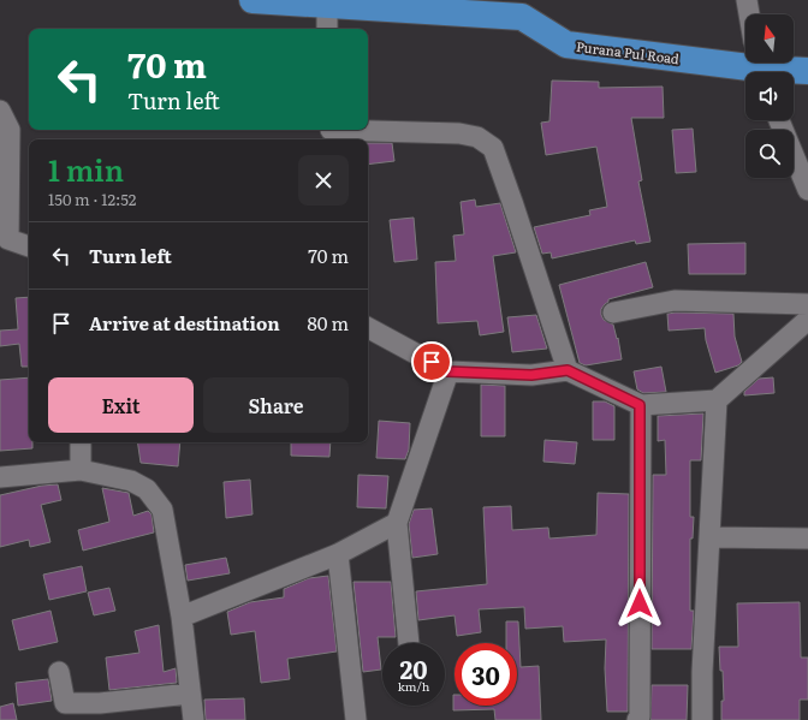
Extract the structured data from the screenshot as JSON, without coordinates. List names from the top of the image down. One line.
{"streets":{"main road":["Purana Pul Road"]},"north":"top","page":{"turn":["70 m","Turn left"],"heading":["1 min","150 m · 12:52"],"list":[{"name":"Turn left","value":"70 m"},{"name":"Arrive at destination","value":"80 m"}],"buttons":["Exit","Share"],"speed":"20 km/h","limit":"30"}}
